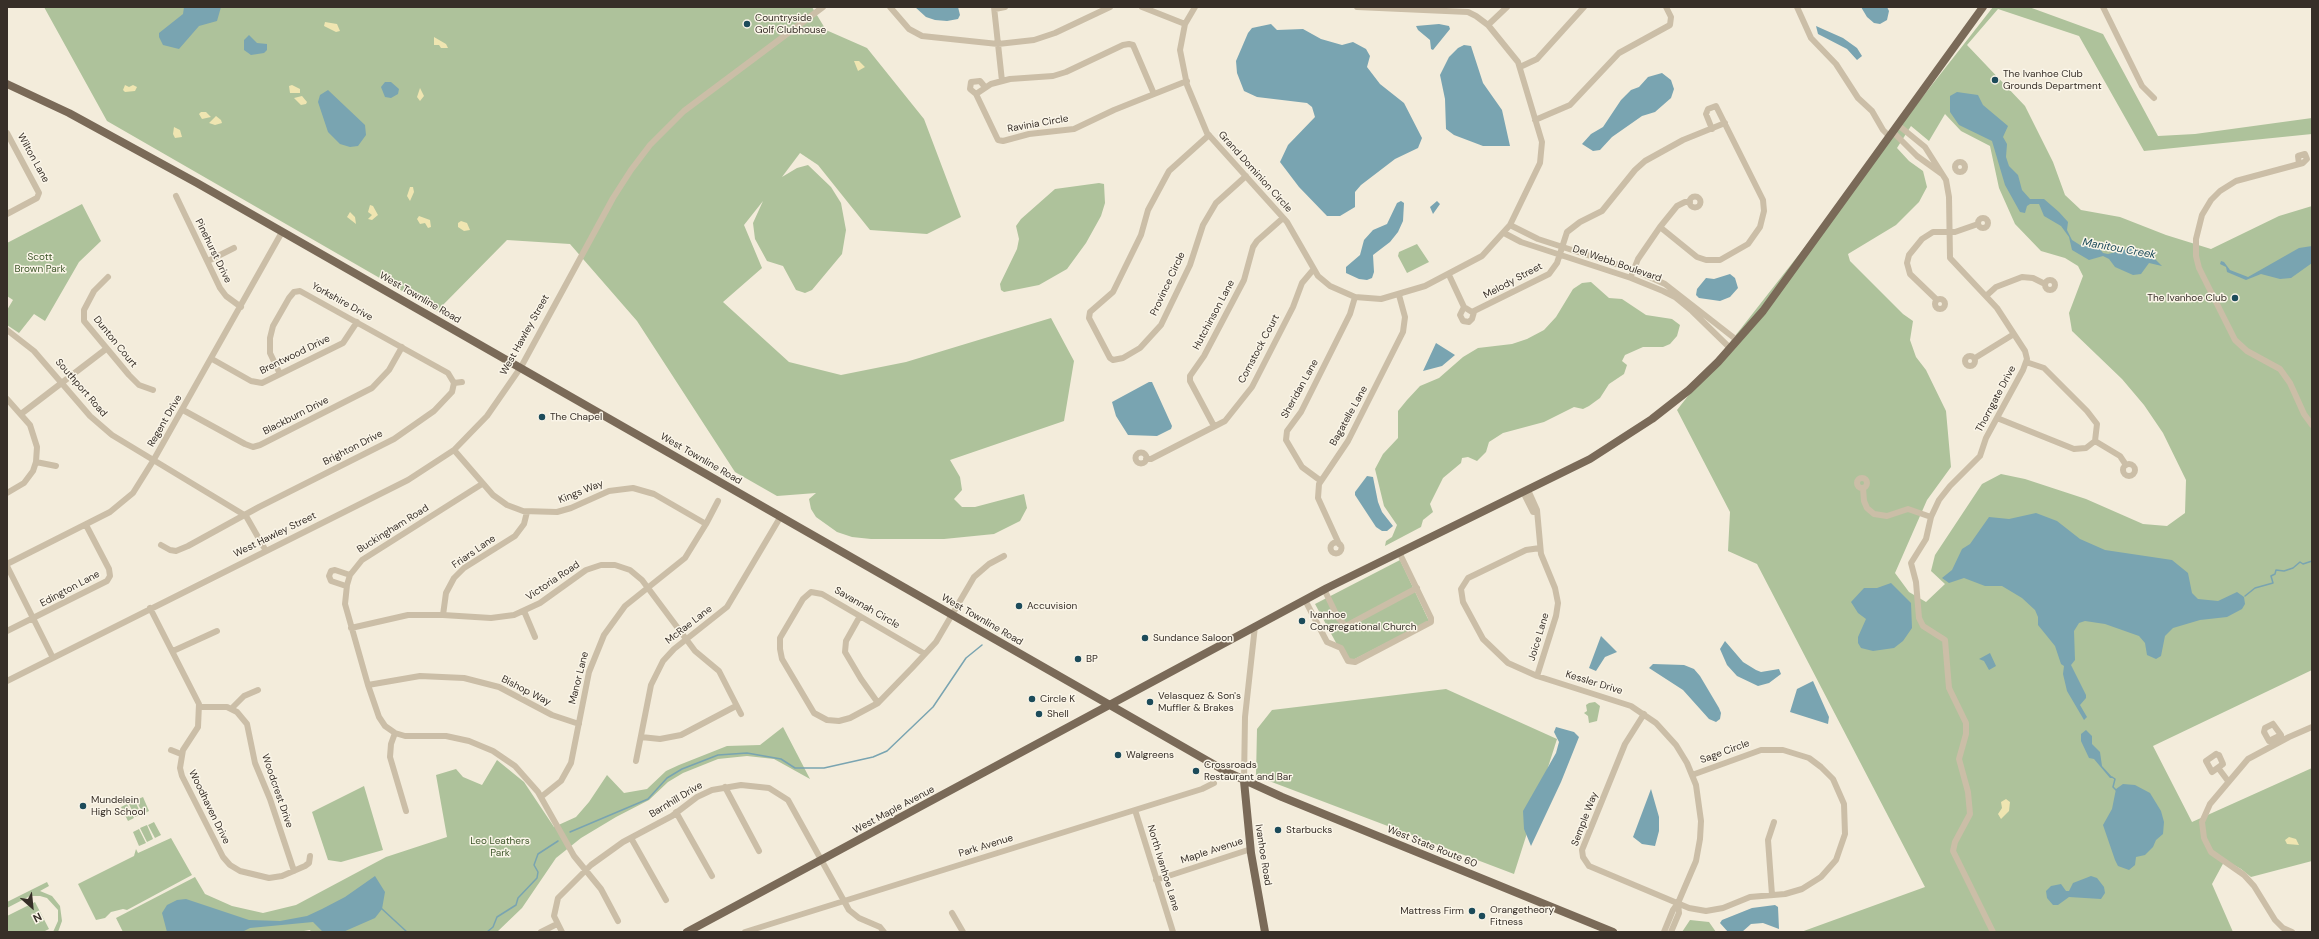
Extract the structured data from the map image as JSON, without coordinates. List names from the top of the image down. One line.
{"streets":{"main road":["West Townline Road","West Maple Avenue","West State Route 60","Ivanhoe Road"],"street":["Ravinia Circle","Wilton Lane","Grand Dominion Circle","Pinehurst Drive","Del Webb Boulevard","Melody Street","Province Circle","Yorkshire Drive","Hutchinson Lane","West Hawley Street","Dunton Court","Comstock Court","Brentwood Drive","Southport Road","Sheridan Lane","Thorngate Drive","Blackburn Drive","Bagatelle Lane","Regent Drive","Brighton Drive","Kings Way","Buckingham Road","Friars Lane","Victoria Road","Edington Lane","Savannah Circle","McRae Lane","Joice Lane","Manor Lane","Kessler Drive","Bishop Way","Sage Circle","Woodcrest Drive","Barnhill Drive","Woodhaven Drive","Semple Way","Park Avenue","Maple Avenue","North Ivanhoe Lane"]},"crossings":[["Ravinia Circle","Grand Dominion Circle"],["Grand Dominion Circle","Del Webb Boulevard"],["Grand Dominion Circle","Province Circle"],["Grand Dominion Circle","Hutchinson Lane"],["Grand Dominion Circle","Comstock Court"],["Grand Dominion Circle","Sheridan Lane"],["Grand Dominion Circle","Bagatelle Lane"],["Pinehurst Drive","Regent Drive"],["Del Webb Boulevard","Melody Street"],["Del Webb Boulevard","West Maple Avenue"],["West Townline Road","West Hawley Street"],["West Townline Road","Regent Drive"],["West Townline Road","Savannah Circle"],["West Townline Road","McRae Lane"],["West Townline Road","West Maple Avenue"],["West Townline Road","West State Route 60"],["West Townline Road","Ivanhoe Road"],["Yorkshire Drive","Brentwood Drive"],["Yorkshire Drive","Blackburn Drive"],["Yorkshire Drive","Brighton Drive"],["Hutchinson Lane","Comstock Court"],["West Hawley Street","Kings Way"],["Brentwood Drive","Regent Drive"],["Southport Road","Regent Drive"],["Southport Road","Brighton Drive"],["Sheridan Lane","Bagatelle Lane"],["Thorngate Drive","West Maple Avenue"],["Blackburn Drive","Regent Drive"],["Regent Drive","Edington Lane"],["Kings Way","Buckingham Road"],["Kings Way","Friars Lane"],["Kings Way","Manor Lane"],["Buckingham Road","Victoria Road"],["Buckingham Road","Bishop Way"],["Friars Lane","Victoria Road"],["Victoria Road","McRae Lane"],["Victoria Road","Manor Lane"],["Joice Lane","Kessler Drive"],["Joice Lane","West Maple Avenue"],["Manor Lane","Bishop Way"],["Kessler Drive","Sage Circle"],["Kessler Drive","Semple Way"],["Sage Circle","Semple Way"],["Woodcrest Drive","Woodhaven Drive"],["Barnhill Drive","West Maple Avenue"],["Barnhill Drive","Park Avenue"],["Park Avenue","North Ivanhoe Lane"],["West State Route 60","Ivanhoe Road"],["Maple Avenue","Ivanhoe Road"],["Maple Avenue","North Ivanhoe Lane"]],"water":["Manitou Creek"],"parks":["Scott Brown Park","Leo Leathers Park"],"places":["Countryside Golf Clubhouse","The Ivanhoe Club Grounds Department","The Ivanhoe Club","The Chapel","Accuvision","Ivanhoe Congregational Church","Sundance Saloon","BP","Circle K","Velasquez & Son's Muffler & Brakes","Shell","Walgreens","Crossroads Restaurant and Bar","Mundelein High School","Starbucks","Mattress Firm","Orangetheory Fitness"],"north":"bottom right"}
